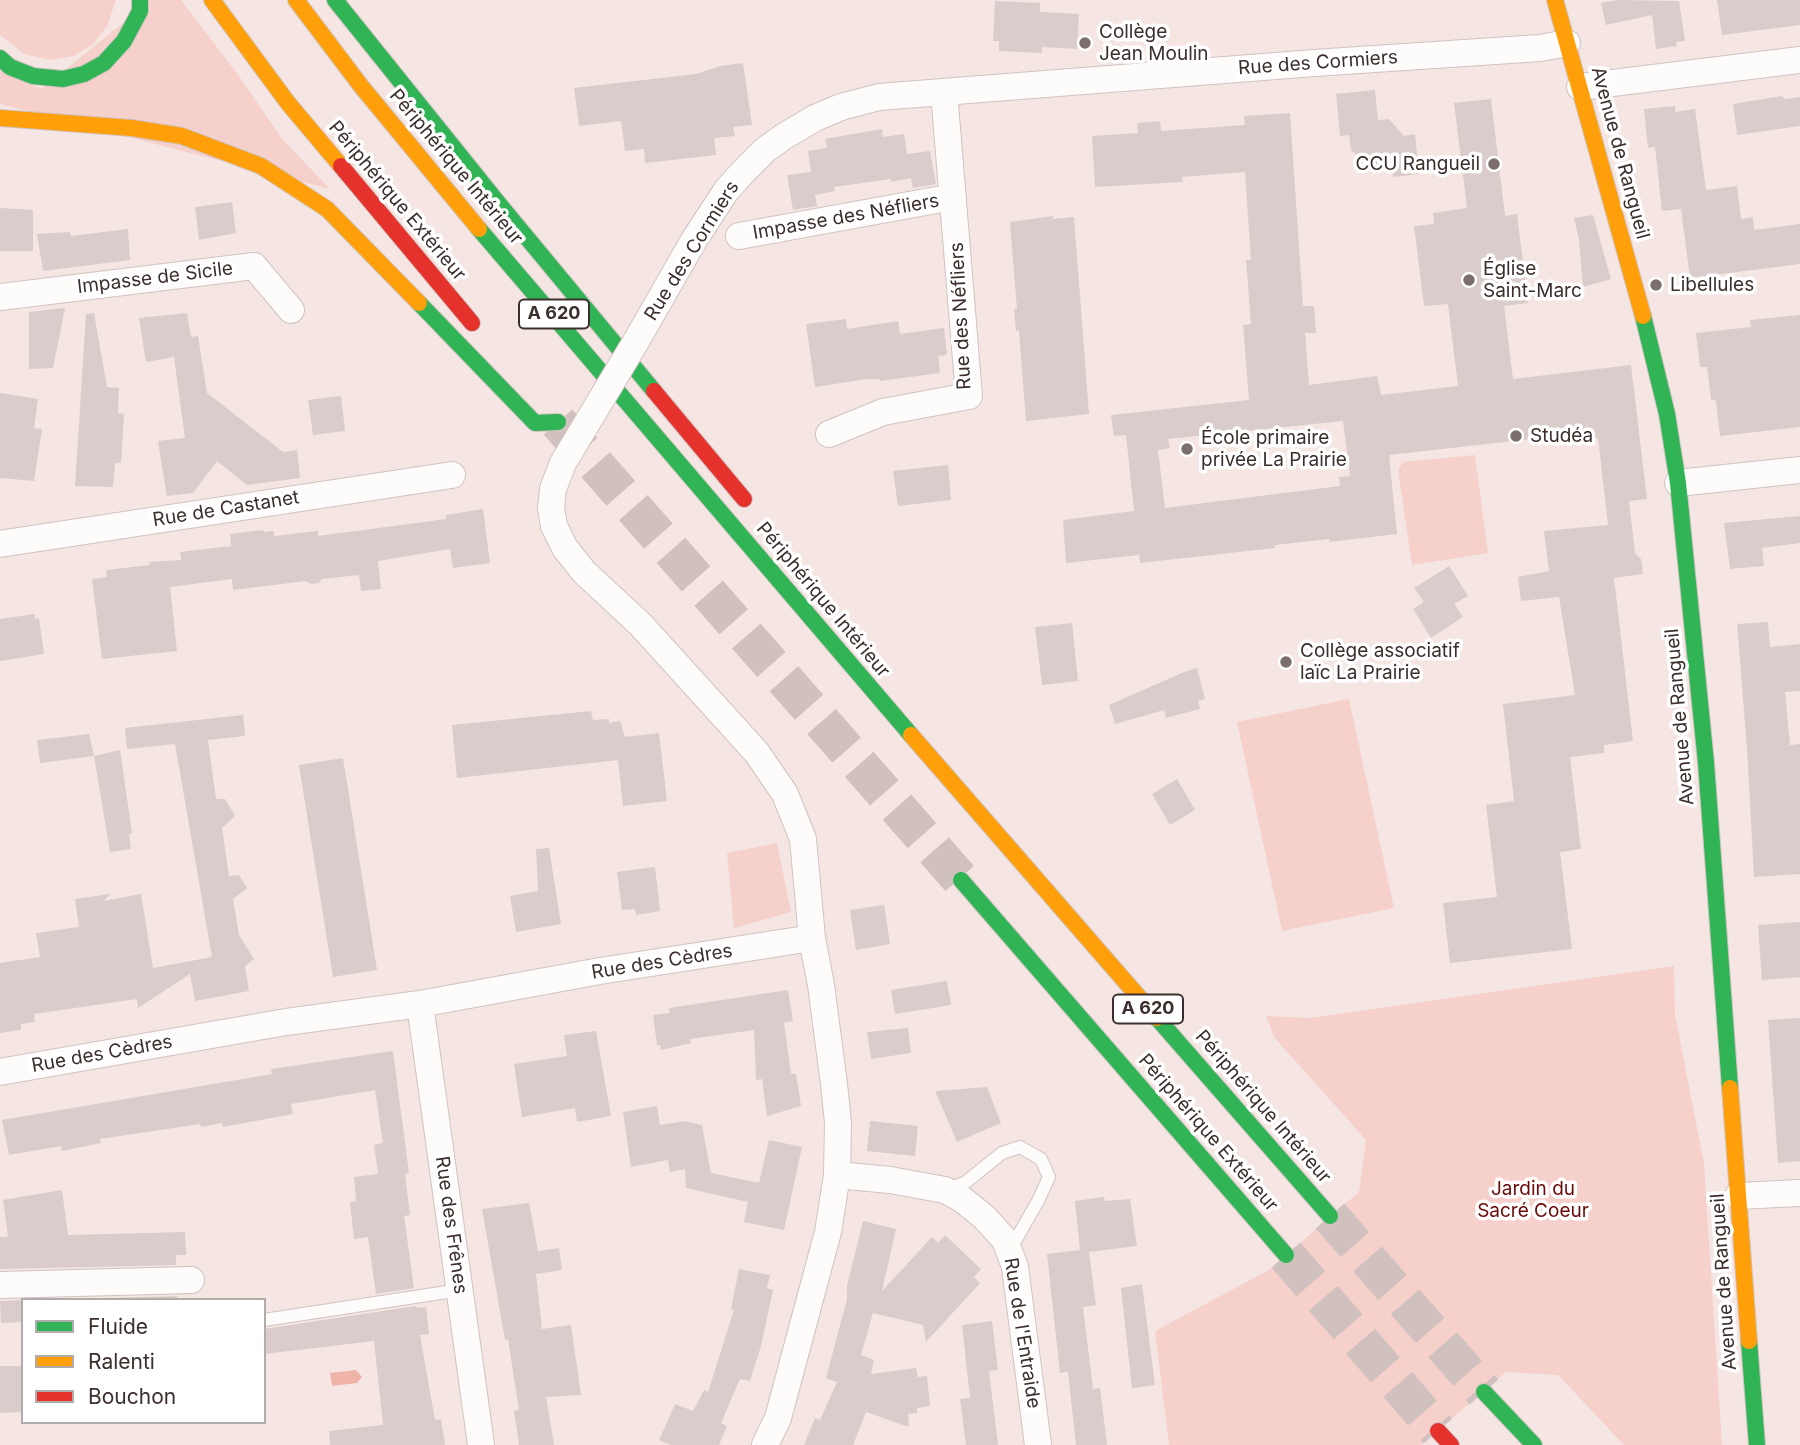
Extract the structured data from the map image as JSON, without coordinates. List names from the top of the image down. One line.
{"streets":{"main road":["Avenue de Rangueil","Périphérique Intérieur","Périphérique Extérieur","A 620"],"street":["Rue des Cormiers","Impasse des Néfliers","Impasse de Sicile","Rue des Néfliers","Rue de Castanet","Rue des Cèdres","Rue des Frênes","Rue de l'Entraide"]},"crossings":[["Rue des Cormiers","Avenue de Rangueil"],["Rue des Cormiers","Rue des Néfliers"],["Rue des Cormiers","Rue des Cèdres"],["Impasse des Néfliers","Rue des Néfliers"],["Rue des Cèdres","Rue des Frênes"]],"parks":["Jardin du Sacré Coeur"],"places":["Collège Jean Moulin","CCU Rangueil","Église Saint-Marc","Libellules","Studéa","École primaire privée La Prairie","Collège associatif laïc La Prairie"],"legend":["Fluide","Ralenti","Bouchon"]}
